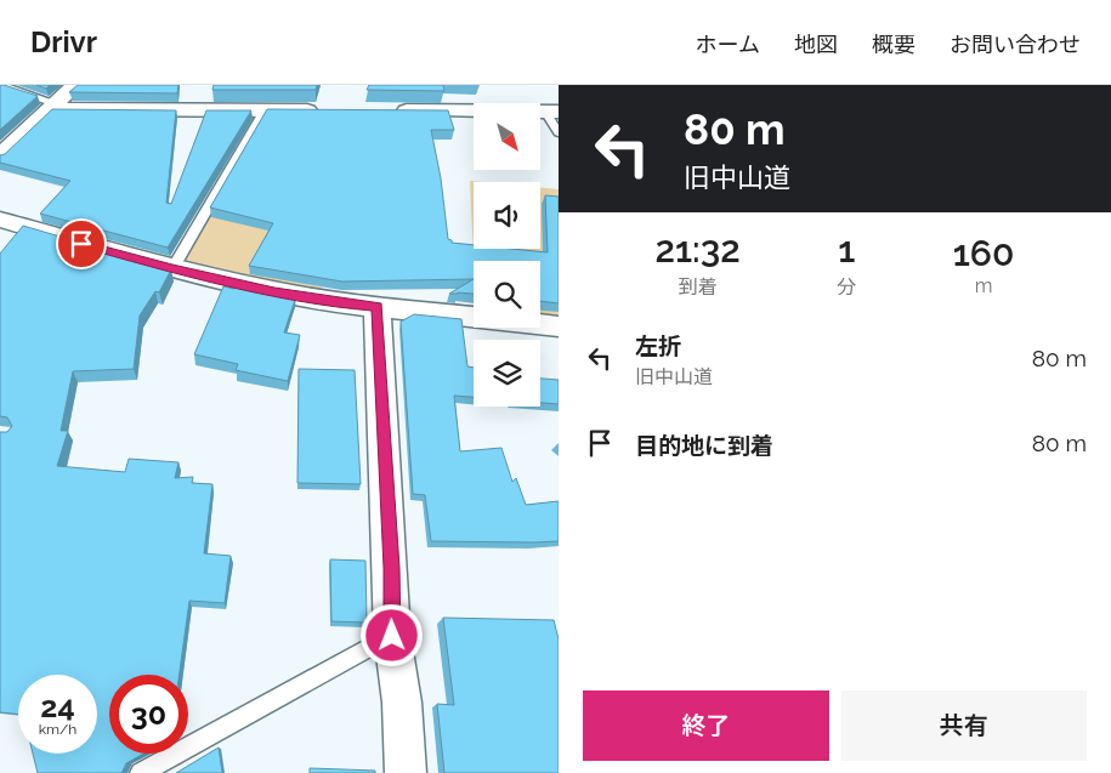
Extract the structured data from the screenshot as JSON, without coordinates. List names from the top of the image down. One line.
{"north":"bottom right","page":{"header":"Drivr","nav":["ホーム","地図","概要","お問い合わせ"],"turn":["80 m","旧中山道"],"eta":["21:32","到着","1","分","160","m"],"list":[{"name":"左折","note":"旧中山道","value":"80 m"},{"name":"目的地に到着","value":"80 m"}],"speed":"24 km/h","limit":"30","buttons":["終了","共有"]}}
